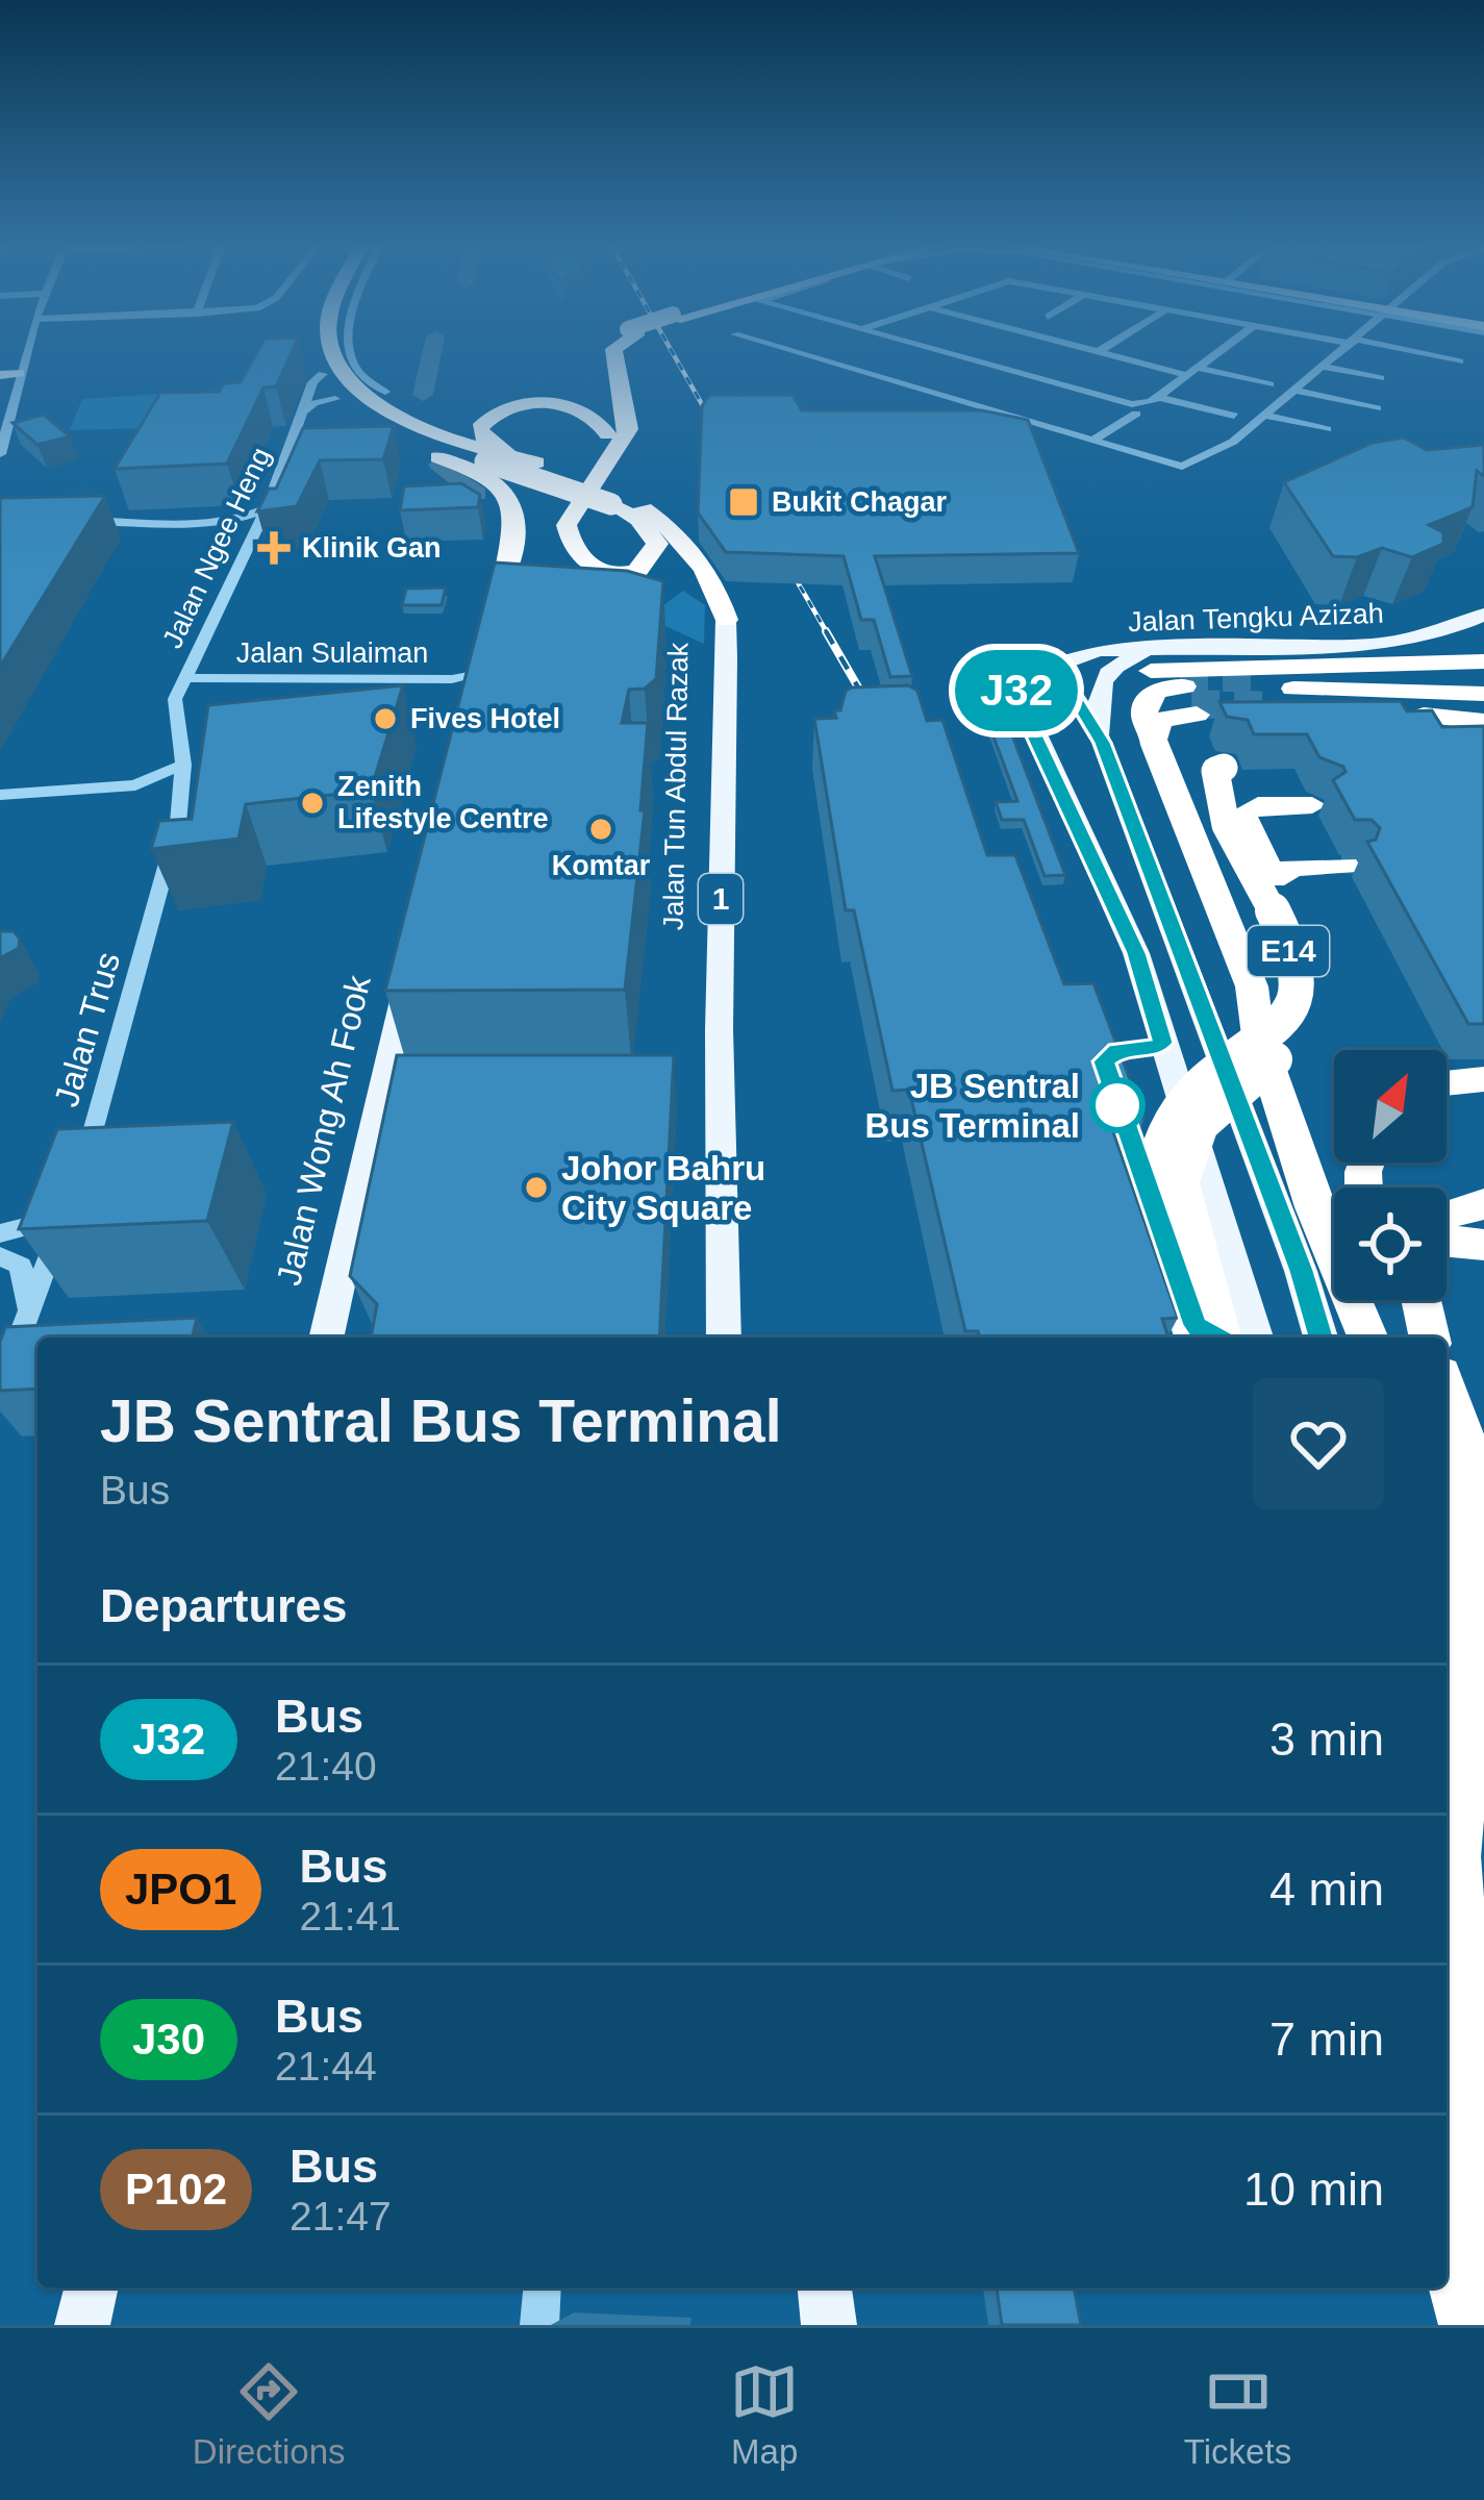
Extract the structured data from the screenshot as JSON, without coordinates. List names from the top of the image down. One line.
{"streets":{"highway":["Jalan Tun Abdul Razak","1","E14"],"main road":["Jalan Tengku Azizah","Jalan Wong Ah Fook"],"street":["Jalan Ngee Heng","Jalan Sulaiman","Jalan Trus"]},"crossings":[["Jalan Ngee Heng","Jalan Sulaiman"],["Jalan Ngee Heng","Jalan Tun Abdul Razak"],["Jalan Ngee Heng","Jalan Trus"],["Jalan Sulaiman","Jalan Trus"],["Jalan Tun Abdul Razak","1"]],"places":{"transit":["Bukit Chagar"],"health":["Klinik Gan"],"other":["Fives Hotel","Zenith Lifestyle Centre","Komtar","JB Sentral Bus Terminal","Johor Bahru City Square"]},"lines":["bus line J32"],"north":"top right","page":{"on_map":"J32","heading":[["JB Sentral Bus Terminal","Bus"],"Departures"],"list":[{"mark":"J32","name":"Bus","note":"21:40","value":"3 min"},{"mark":"JPO1","name":"Bus","note":"21:41","value":"4 min"},{"mark":"J30","name":"Bus","note":"21:44","value":"7 min"},{"mark":"P102","name":"Bus","note":"21:47","value":"10 min"}],"tabs":["Directions","Map","Tickets"]}}
